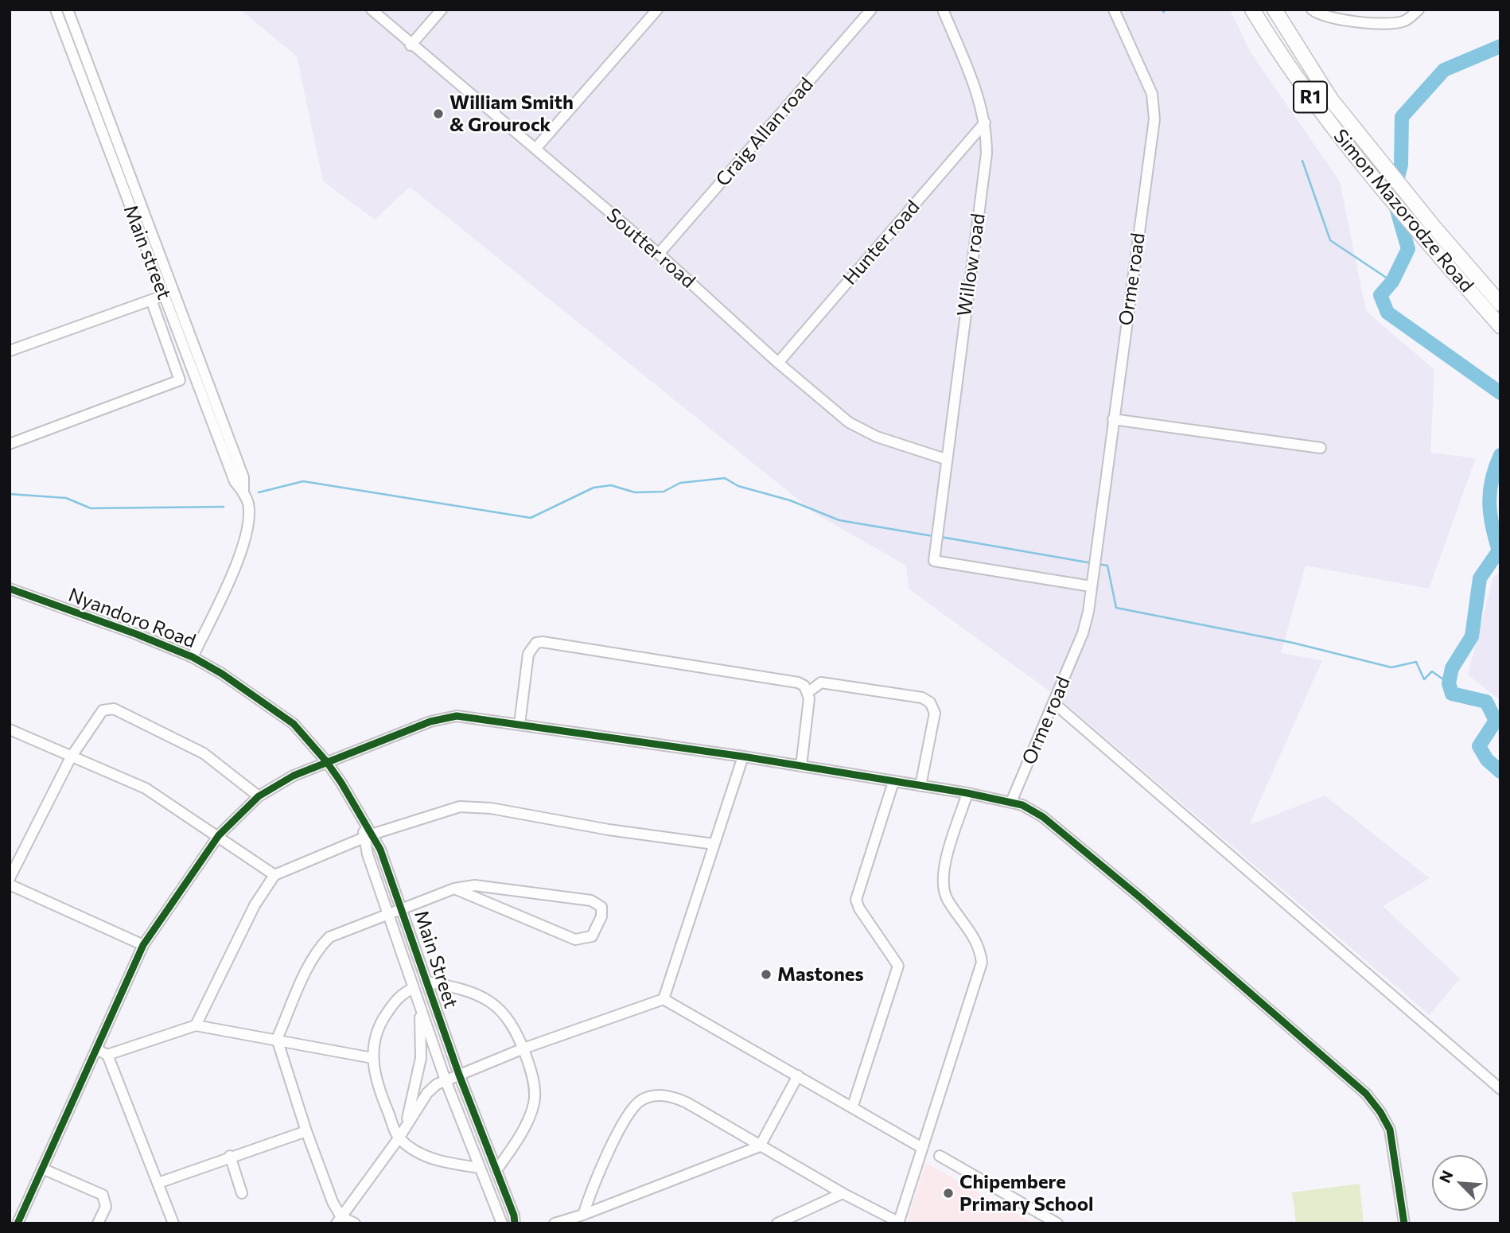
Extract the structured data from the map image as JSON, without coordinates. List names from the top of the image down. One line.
{"streets":{"highway":["R1","Simon Mazorodze Road"],"street":["Craig Allan road","Hunter road","Soutter road","Main street","Willow road","Orme road","Nyandoro Road","Main Street"]},"crossings":[["Craig Allan road","Soutter road"],["Hunter road","Soutter road"],["Hunter road","Willow road"],["Soutter road","Willow road"],["Main street","Nyandoro Road"],["Willow road","Orme road"],["Nyandoro Road","Main Street"]],"places":["William Smith & Grourock","Mastones","Chipembere Primary School"],"north":"top left"}
